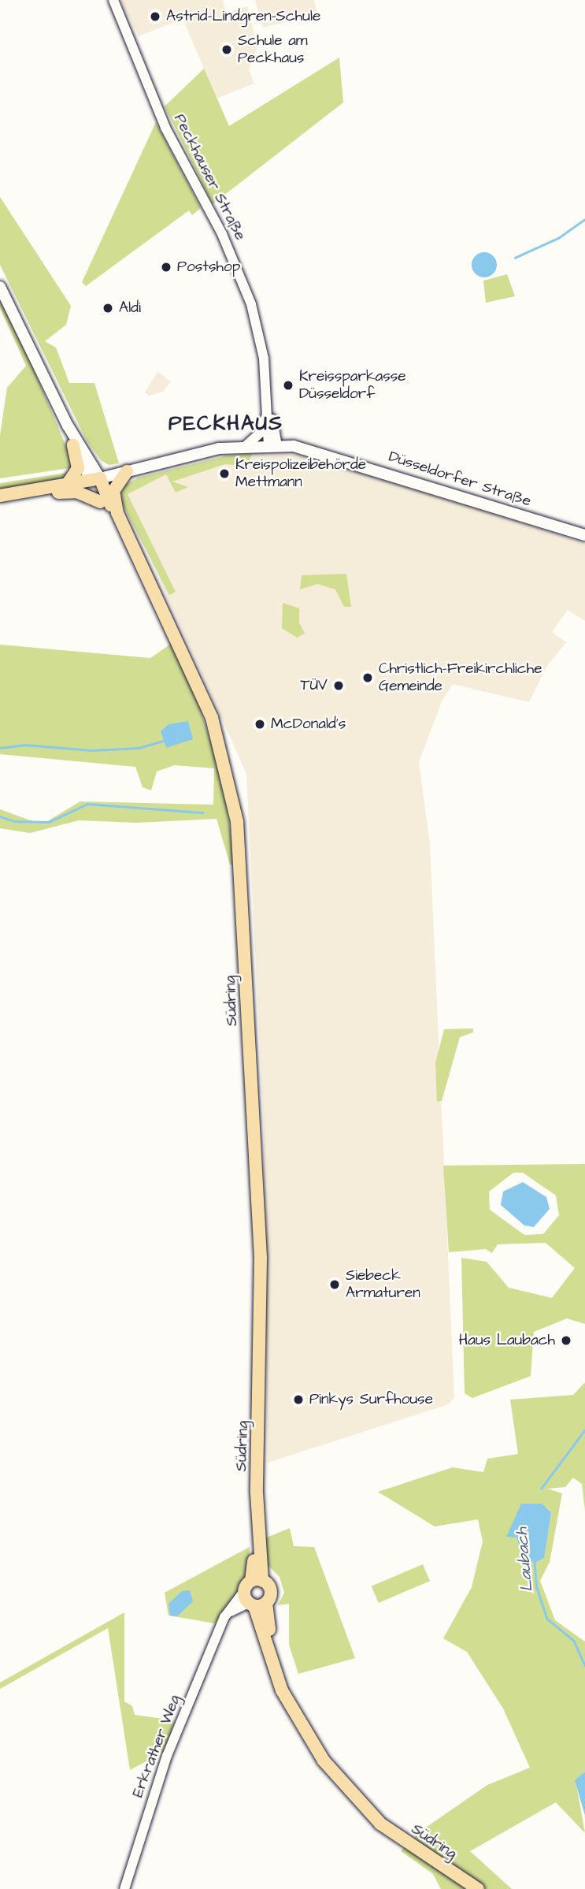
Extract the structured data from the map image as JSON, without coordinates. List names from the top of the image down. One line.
{"streets":{"main road":["Düsseldorfer Straße","Südring"],"street":["Peckhauser Straße","Erkrather Weg"]},"crossings":[["Peckhauser Straße","Düsseldorfer Straße"],["Düsseldorfer Straße","Südring"],["Südring","Erkrather Weg"]],"districts":["PECKHAUS"],"water":["Laubach"],"places":["Astrid-Lindgren-Schule","Schule am Peckhaus","Postshop","Aldi","Kreissparkasse Düsseldorf","Kreispolizeibehörde Mettmann","Christlich-Freikirchliche Gemeinde","TÜV","McDonald's","Siebeck Armaturen","Haus Laubach","Pinkys Surfhouse"]}
